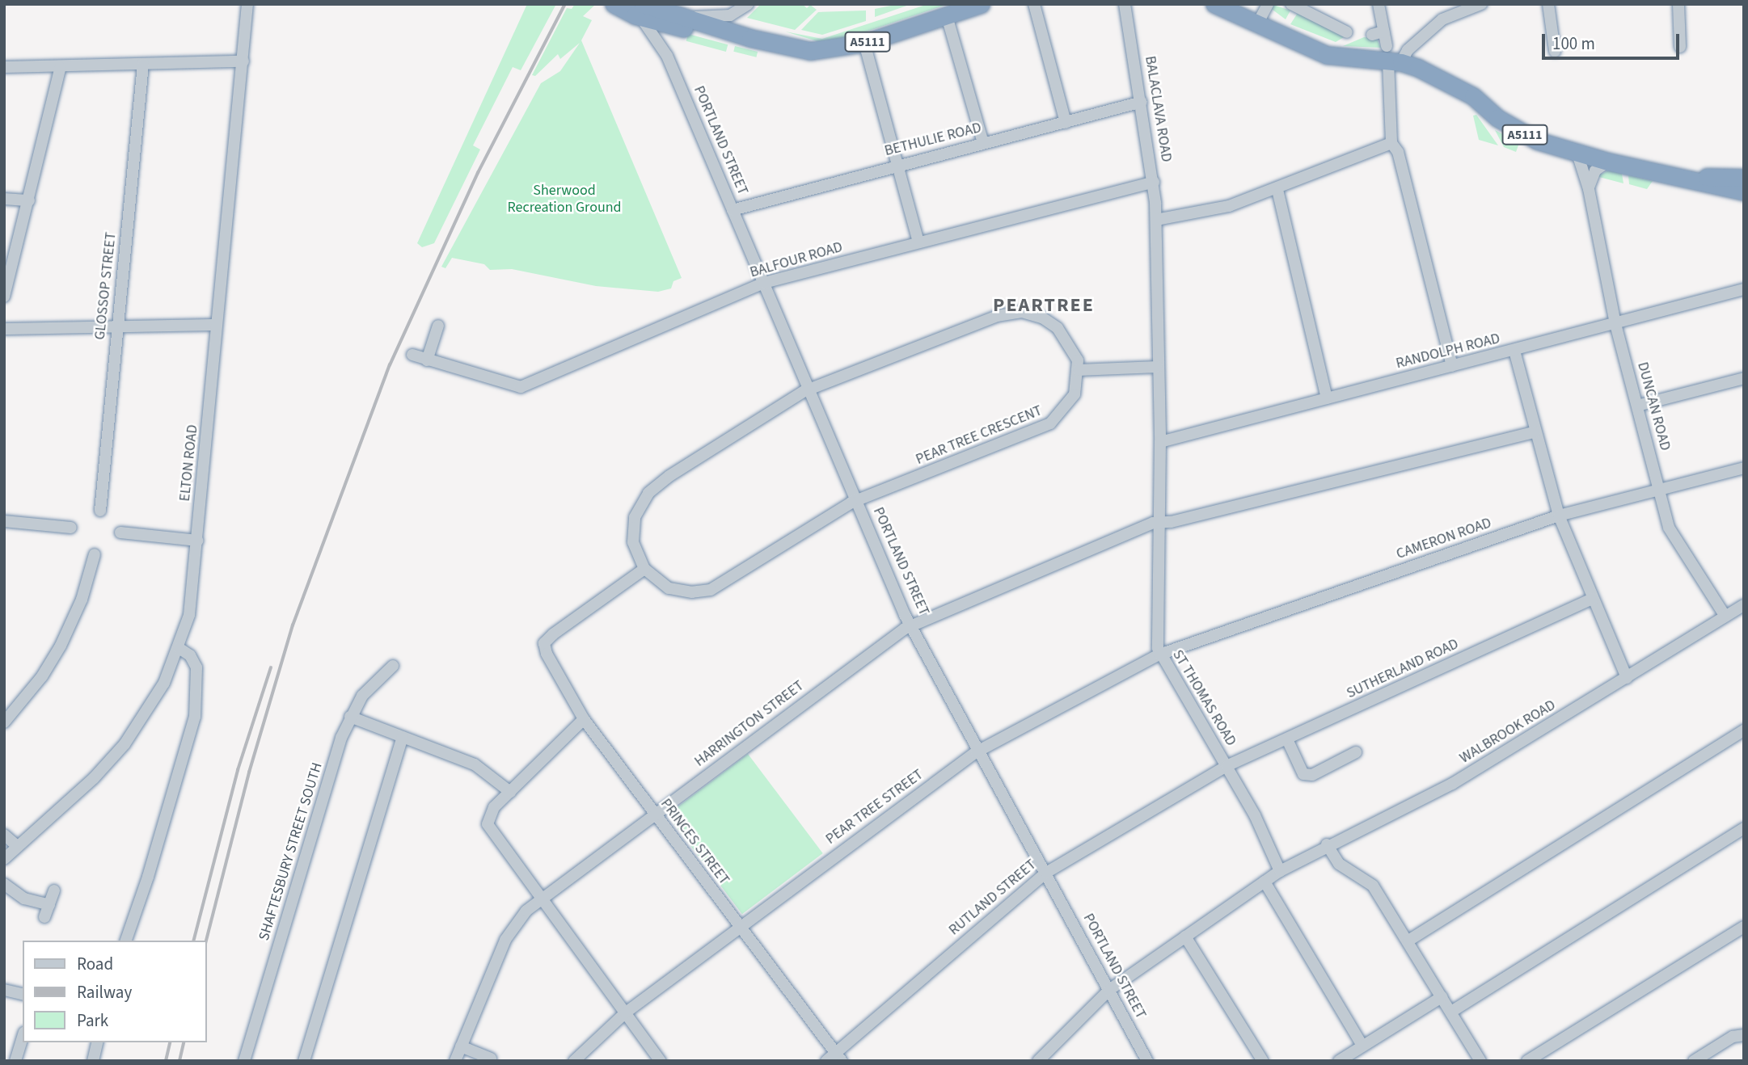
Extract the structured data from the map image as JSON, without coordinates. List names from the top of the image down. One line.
{"streets":{"highway":["A5111"],"street":["BALACLAVA ROAD","BETHULIE ROAD","PORTLAND STREET","BALFOUR ROAD","GLOSSOP STREET","RANDOLPH ROAD","DUNCAN ROAD","PEAR TREE CRESCENT","ELTON ROAD","CAMERON ROAD","SUTHERLAND ROAD","ST THOMAS ROAD","HARRINGTON STREET","WALBROOK ROAD","PEAR TREE STREET","PRINCES STREET","SHAFTESBURY STREET SOUTH","RUTLAND STREET"]},"crossings":[["A5111","PORTLAND STREET"],["A5111","DUNCAN ROAD"],["BALACLAVA ROAD","BETHULIE ROAD"],["BALACLAVA ROAD","BALFOUR ROAD"],["BALACLAVA ROAD","ST THOMAS ROAD"],["BETHULIE ROAD","PORTLAND STREET"],["PORTLAND STREET","BALFOUR ROAD"],["PORTLAND STREET","PEAR TREE CRESCENT"],["PORTLAND STREET","HARRINGTON STREET"],["PORTLAND STREET","PEAR TREE STREET"],["PORTLAND STREET","RUTLAND STREET"],["RANDOLPH ROAD","DUNCAN ROAD"],["RANDOLPH ROAD","ST THOMAS ROAD"],["DUNCAN ROAD","CAMERON ROAD"],["DUNCAN ROAD","WALBROOK ROAD"],["PEAR TREE CRESCENT","PRINCES STREET"],["CAMERON ROAD","ST THOMAS ROAD"],["CAMERON ROAD","PEAR TREE STREET"],["SUTHERLAND ROAD","ST THOMAS ROAD"],["SUTHERLAND ROAD","RUTLAND STREET"],["ST THOMAS ROAD","HARRINGTON STREET"],["ST THOMAS ROAD","WALBROOK ROAD"],["ST THOMAS ROAD","PEAR TREE STREET"],["ST THOMAS ROAD","RUTLAND STREET"],["HARRINGTON STREET","PRINCES STREET"],["PEAR TREE STREET","PRINCES STREET"],["PRINCES STREET","RUTLAND STREET"]],"districts":["PEARTREE"],"parks":["Sherwood Recreation Ground"],"legend":["Road","Railway","Park"],"scale_bar":"100 m"}
